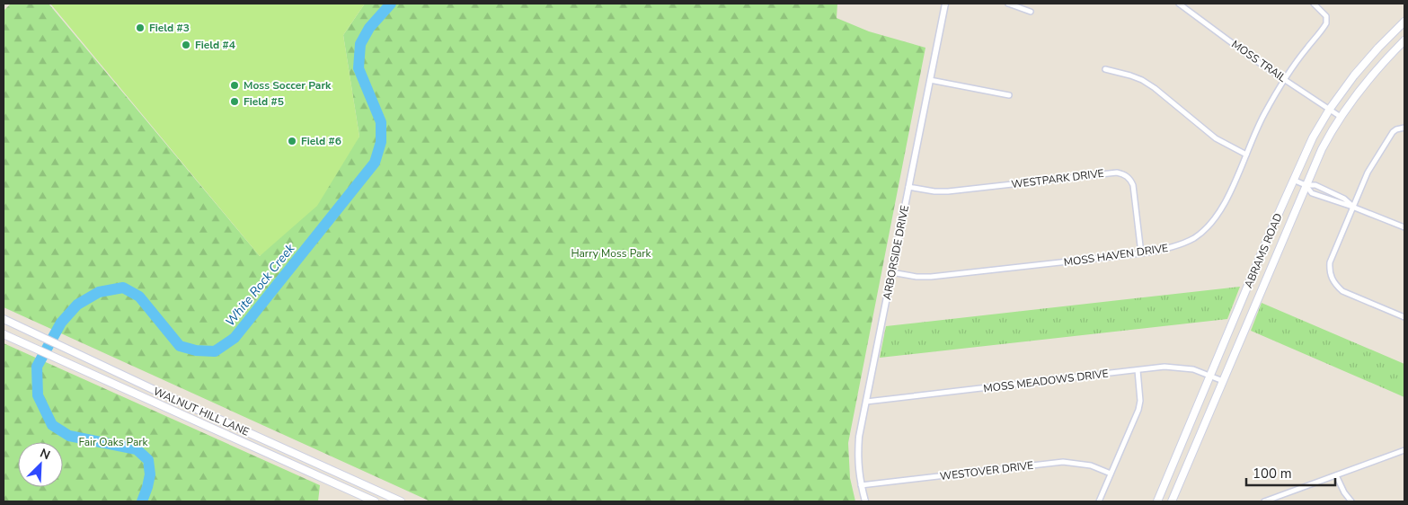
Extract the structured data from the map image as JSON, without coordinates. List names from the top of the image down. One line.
{"streets":{"main road":["ABRAMS ROAD","WALNUT HILL LANE"],"street":["MOSS TRAIL","WESTPARK DRIVE","ARBORSIDE DRIVE","MOSS HAVEN DRIVE","MOSS MEADOWS DRIVE","WESTOVER DRIVE"]},"crossings":[["MOSS TRAIL","ABRAMS ROAD"],["MOSS TRAIL","MOSS HAVEN DRIVE"],["WESTPARK DRIVE","ARBORSIDE DRIVE"],["WESTPARK DRIVE","MOSS HAVEN DRIVE"],["ABRAMS ROAD","MOSS MEADOWS DRIVE"],["ARBORSIDE DRIVE","MOSS HAVEN DRIVE"],["ARBORSIDE DRIVE","MOSS MEADOWS DRIVE"],["ARBORSIDE DRIVE","WESTOVER DRIVE"]],"water":["White Rock Creek"],"parks":["Harry Moss Park","Fair Oaks Park"],"places":["Field #3","Field #4","Moss Soccer Park","Field #5","Field #6"],"scale_bar":"100 m","north":"top right"}
